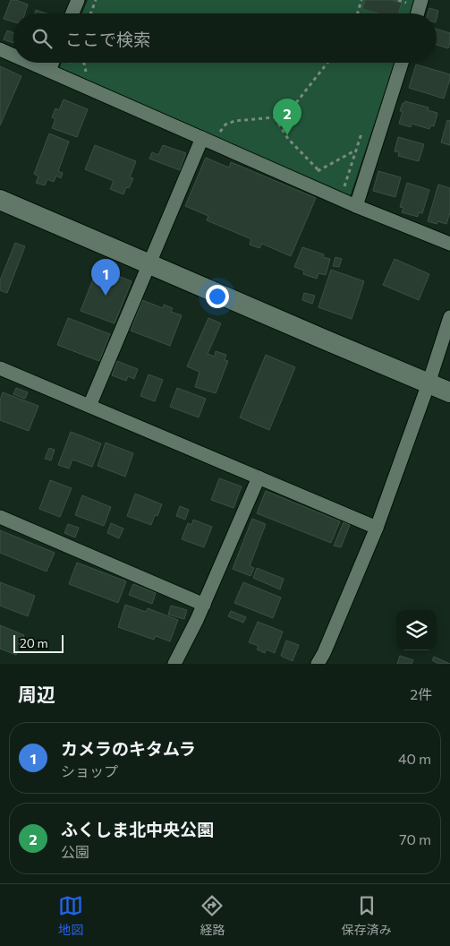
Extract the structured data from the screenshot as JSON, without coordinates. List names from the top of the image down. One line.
{"scale_bar":"20 m","page":{"search":"ここで検索","pins":["2","1"],"scale":"20 m","heading":["周辺","2件"],"list":[{"mark":"1","name":"カメラのキタムラ","note":"ショップ","value":"40 m"},{"mark":"2","name":"ふくしま北中央公園","note":"公園","value":"70 m"}],"nav":["地図","経路","保存済み"]}}
